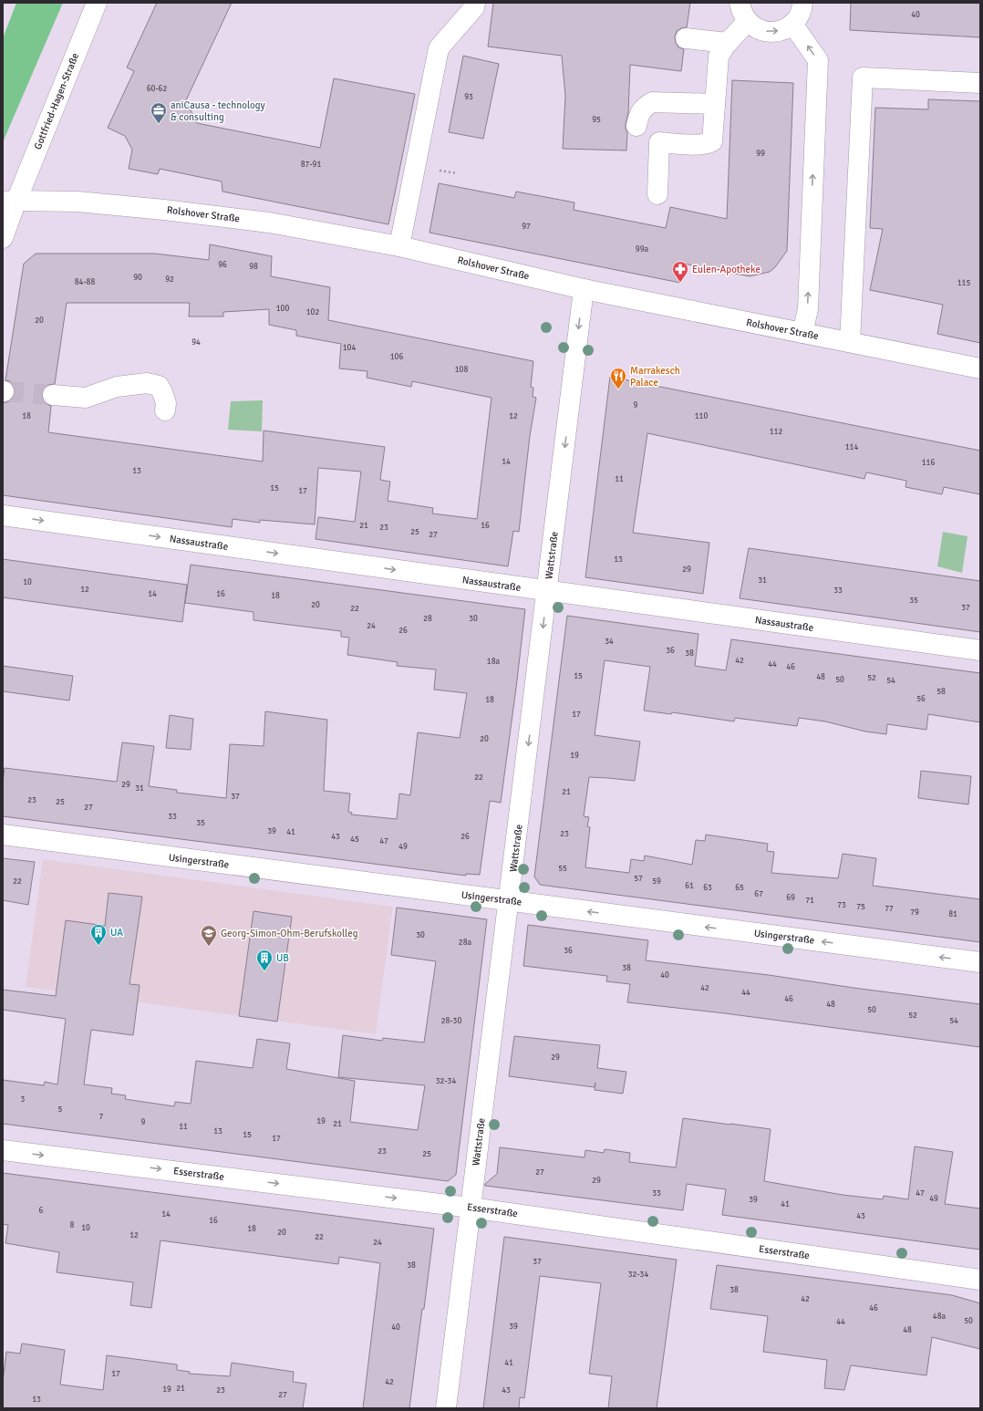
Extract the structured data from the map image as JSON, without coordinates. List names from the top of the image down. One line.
{"streets":{"street":["Gottfried-Hagen-Straße","Rolshover Straße","Nassaustraße","Wattstraße","Usingerstraße","Esserstraße"]},"crossings":[["Gottfried-Hagen-Straße","Rolshover Straße"],["Rolshover Straße","Wattstraße"],["Nassaustraße","Wattstraße"],["Wattstraße","Usingerstraße"],["Wattstraße","Esserstraße"]],"one_way":["Nassaustraße","Wattstraße","Usingerstraße","Esserstraße"],"places":{"office":["aniCausa - technology & consulting"],"pharmacy":["Eulen-Apotheke"],"restaurant":["Marrakesch Palace"],"building":["UA","UB"],"school or university":["Georg-Simon-Ohm-Berufskolleg"]},"house_numbers":["40","60-62","93","95","99","87-91","97","99a","96","98","90","92","84-88","115","100","102","20","94","104","106","108","9","18","12","110","112","114","14","116","13","11","15","17","21","16","23","25","27","13","29","31","10","12","33","14","16","18","35","20","37","22","28","30","24","26","34","36","38","42","18a","44","46","15","48","52","50","54","58","56","18","17","20","19","22","29","31","21","37","23","25","27","33","35","39","41","23","43","26","45","47","49","55","57","22","59","61","63","65","67","69","71","73","75","77","79","81","30","28a","36","38","40","42","44","46","48","50","52","28-30","54","29","32-34","3","5","7","19","9","21","11","13","15","17","23","25","27","29","33","47","49","39","41","6","14","43","16","8","10","18","20","12","22","24","37","38","32-34","38","42","46","48a","50","44","39","40","48","41","17","42","21","19","23","43","27","13"]}
